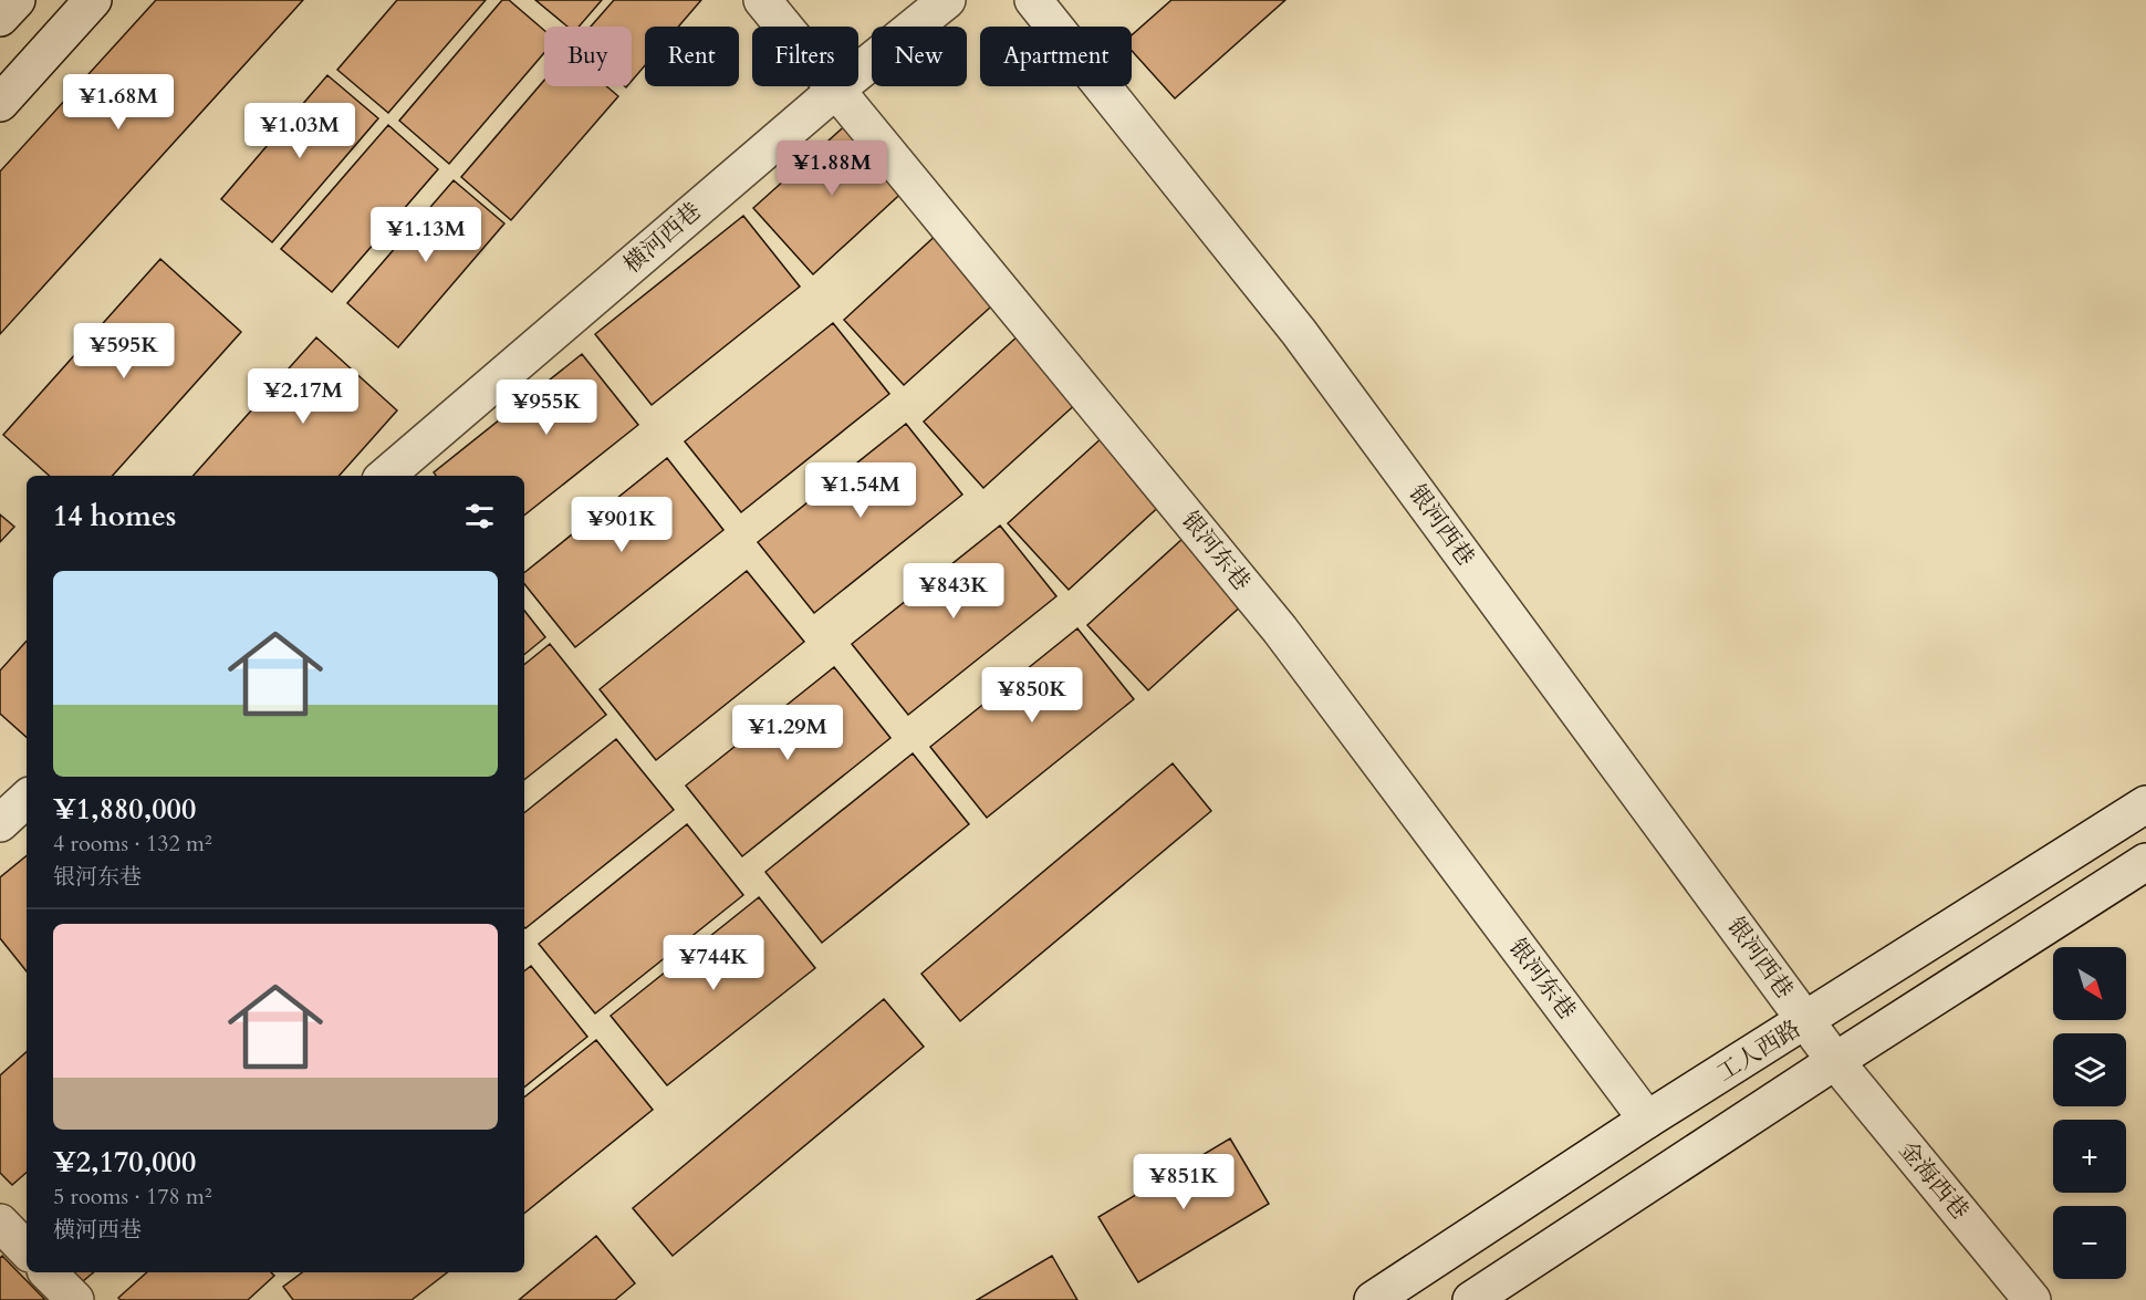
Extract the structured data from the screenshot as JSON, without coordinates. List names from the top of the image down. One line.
{"streets":{"street":["横河西巷","银河西巷","银河东巷","工人西路","金海西巷"]},"crossings":[["横河西巷","银河东巷"],["银河西巷","工人西路"],["银河西巷","金海西巷"],["银河东巷","工人西路"]],"north":"bottom right","page":{"chip":["Buy","Rent","Filters","New","Apartment"],"price":["¥1.68M","¥1.03M","¥1.88M","¥1.13M","¥595K","¥2.17M","¥955K","¥1.54M","¥901K","¥843K","¥850K","¥1.29M","¥744K","¥851K"],"heading":"14 homes","list":[{"name":"¥1,880,000","note":"4 rooms · 132 m² · 银河东巷"},{"name":"¥2,170,000","note":"5 rooms · 178 m² · 横河西巷"}],"map_buttons":["+","−"]}}
